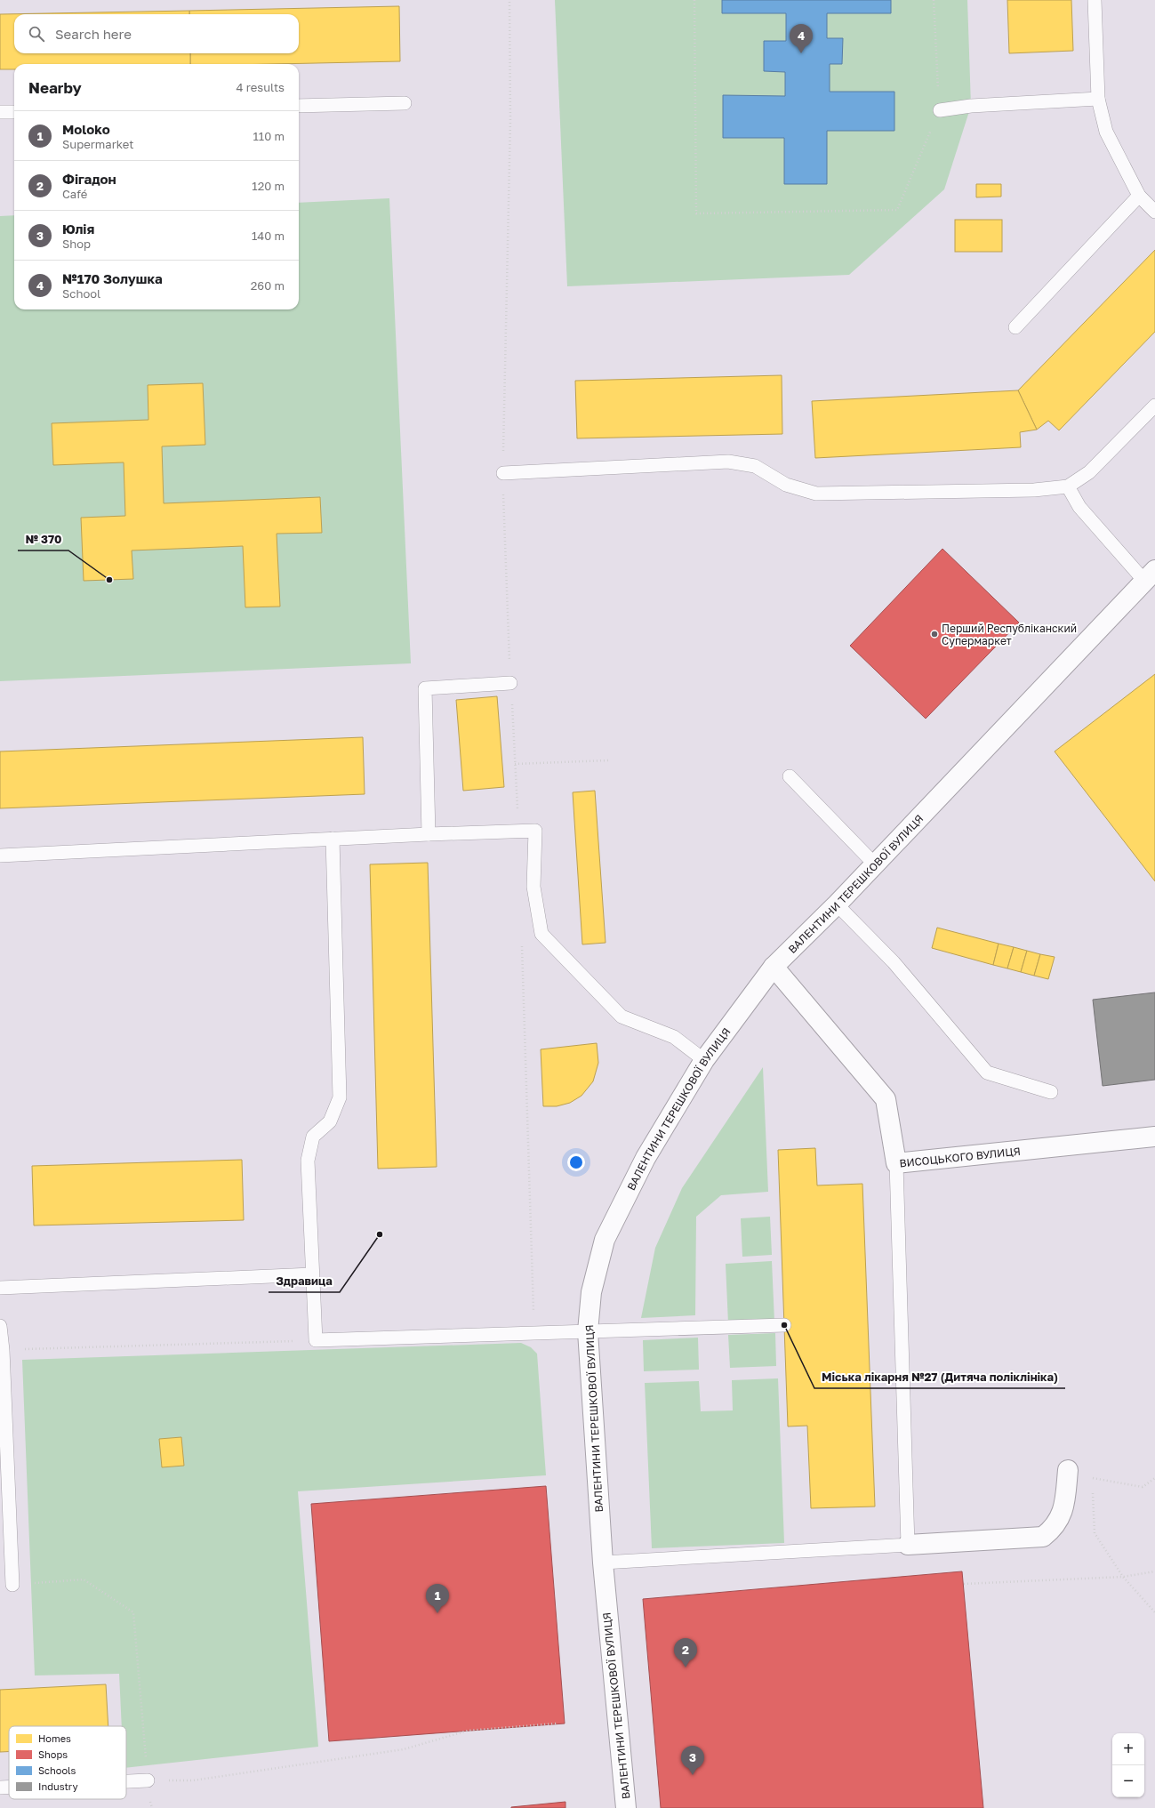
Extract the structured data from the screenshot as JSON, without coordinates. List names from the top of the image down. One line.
{"streets":{"street":["ВАЛЕНТИНИ ТЕРЕШКОВОЇ ВУЛИЦЯ","ВИСОЦЬКОГО ВУЛИЦЯ"]},"crossings":[["ВАЛЕНТИНИ ТЕРЕШКОВОЇ ВУЛИЦЯ","ВИСОЦЬКОГО ВУЛИЦЯ"]],"places":["№ 370","Перший Республiканский Супермаркет","Здравица","Міська лікарня №27 (Дитяча поліклініка)"],"legend":["Homes","Shops","Schools","Industry"],"page":{"search":"Search here","pins":["4","1","2","3"],"heading":["Nearby","4 results"],"list":[{"mark":"1","name":"Moloko","note":"Supermarket","value":"110 m"},{"mark":"2","name":"Фігадон","note":"Café","value":"120 m"},{"mark":"3","name":"Юлія","note":"Shop","value":"140 m"},{"mark":"4","name":"№170 Золушка","note":"School","value":"260 m"}],"map_buttons":["+","−"]}}
